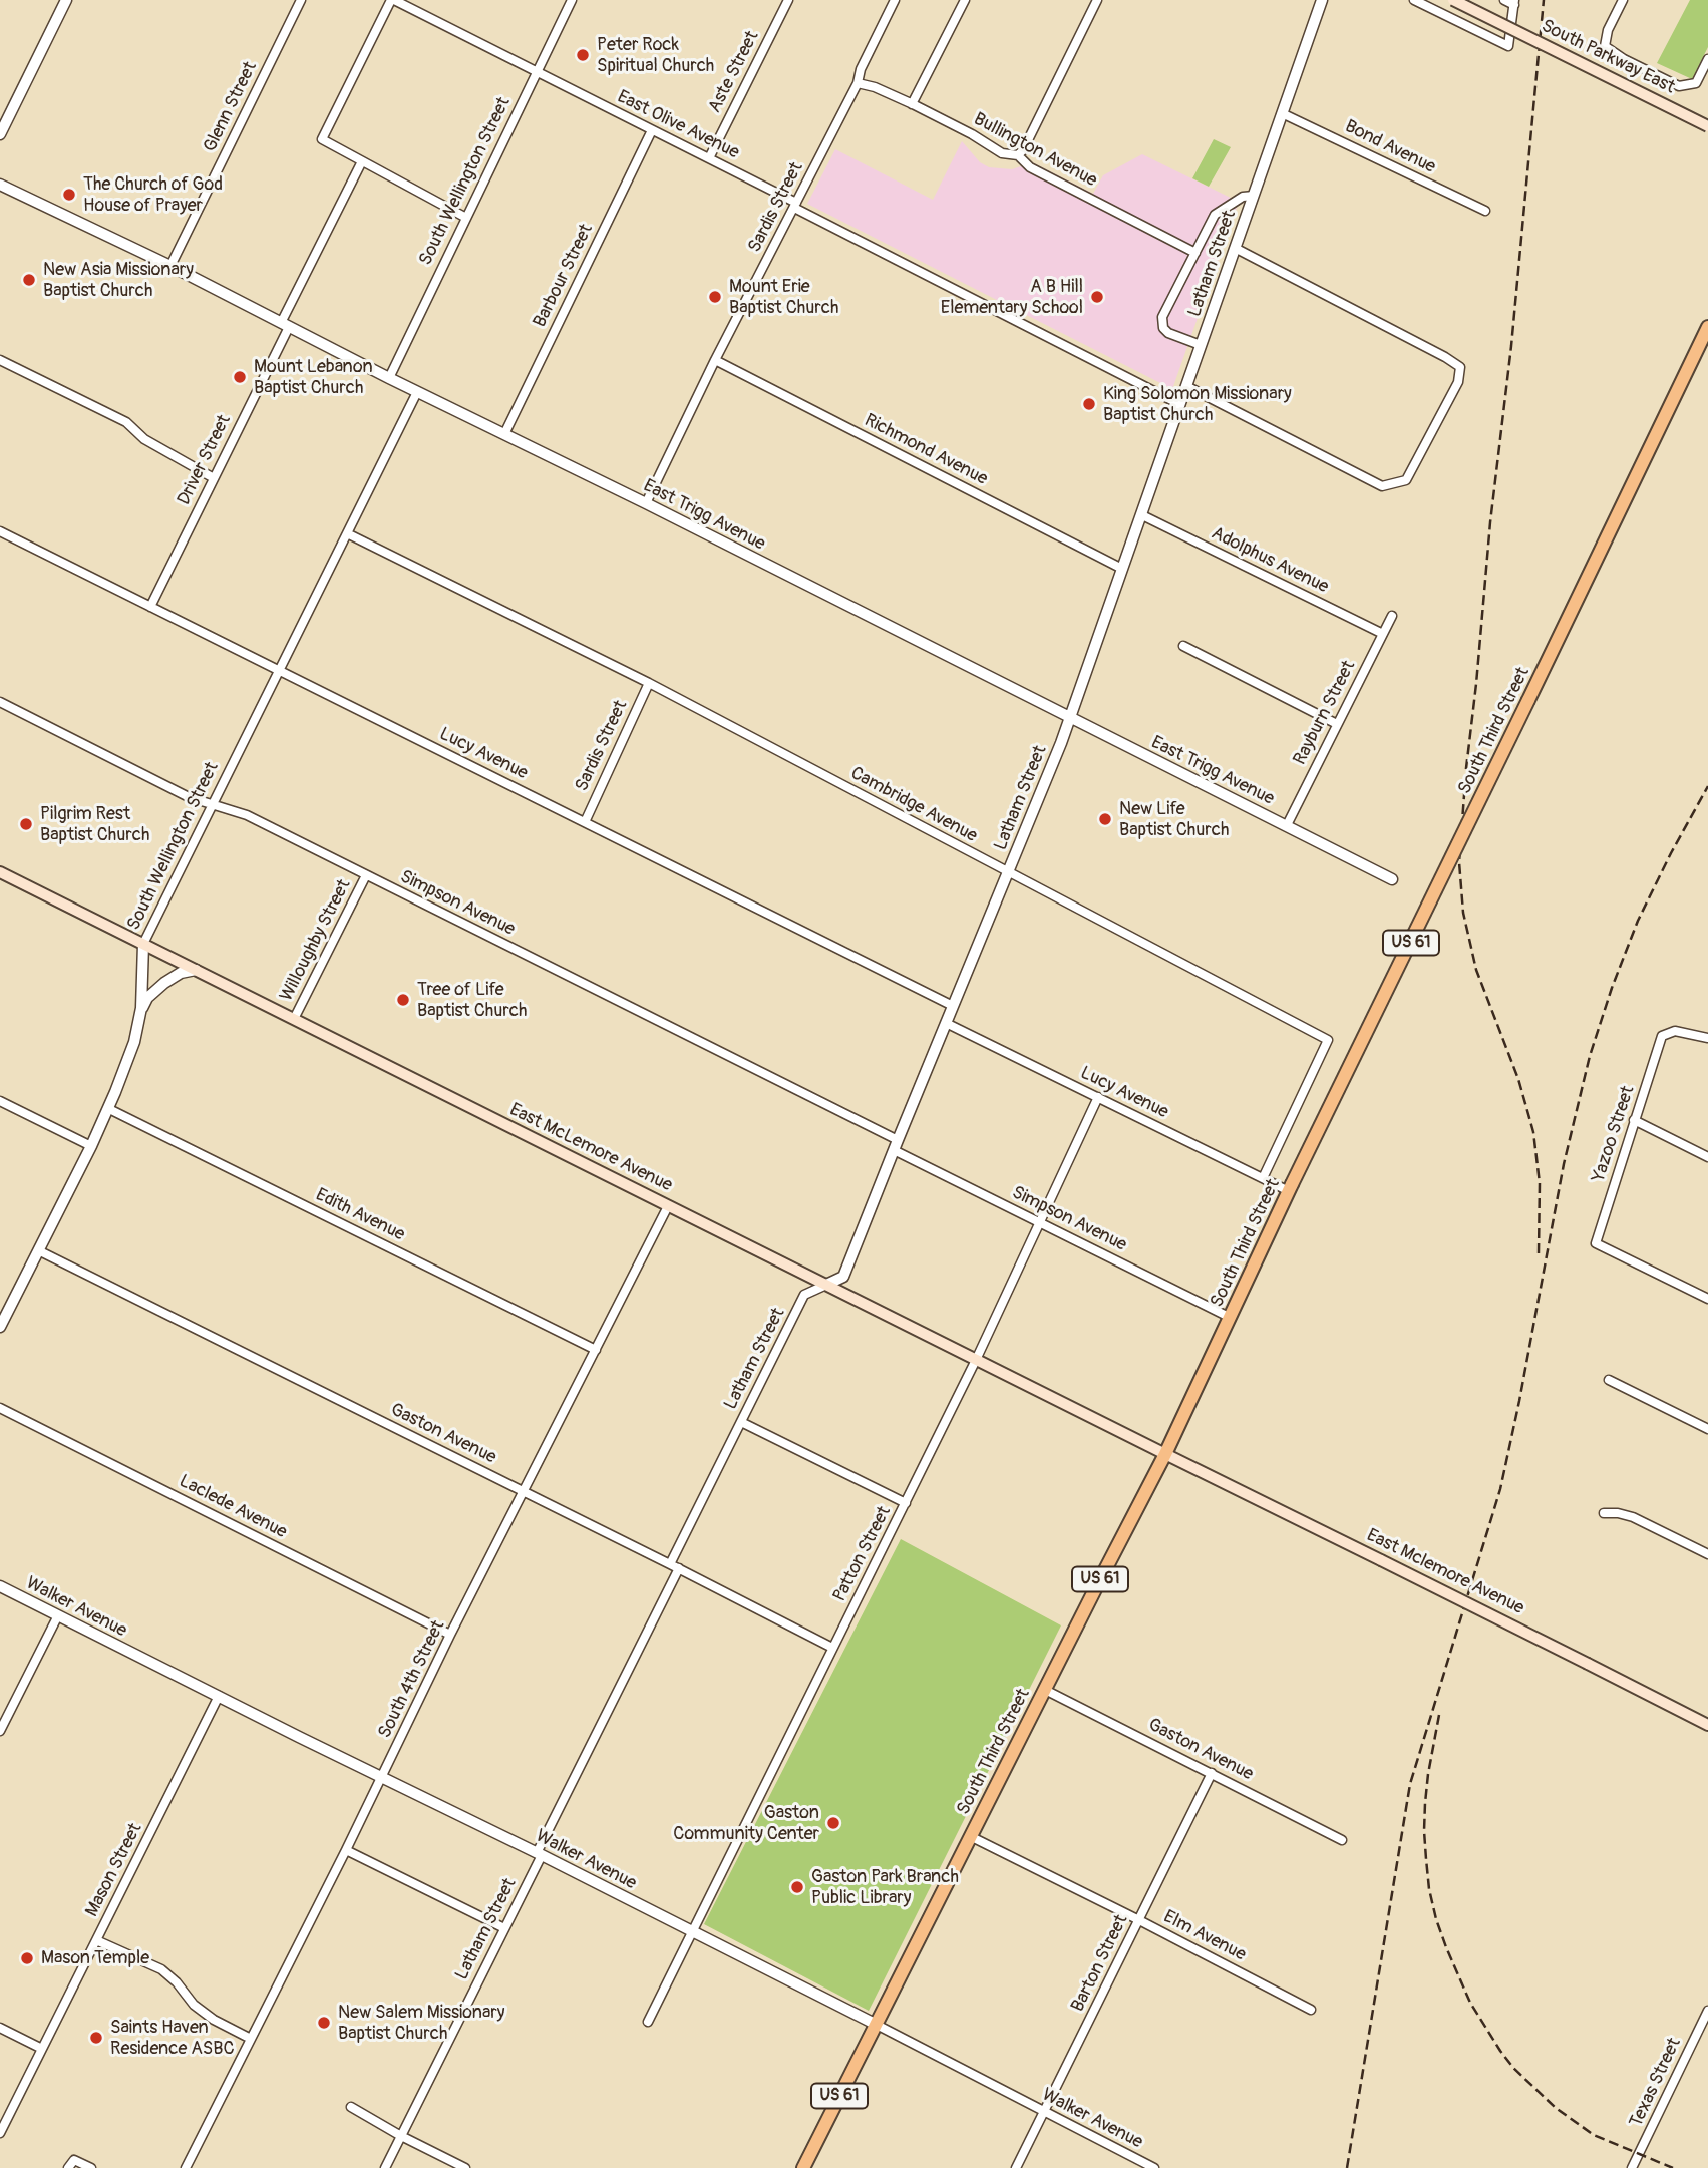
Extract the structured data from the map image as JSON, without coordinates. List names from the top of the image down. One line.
{"streets":{"main road":["South Parkway East","South Third Street","US 61","East McLemore Avenue","East Mclemore Avenue"],"street":["Aste Street","Glenn Street","East Olive Avenue","Bond Avenue","Bullington Avenue","South Wellington Street","Sardis Street","Latham Street","Barbour Street","Richmond Avenue","Driver Street","East Trigg Avenue","Adolphus Avenue","Rayburn Street","Lucy Avenue","Cambridge Avenue","Simpson Avenue","Willoughby Street","Yazoo Street","Edith Avenue","Gaston Avenue","Laclede Avenue","Patton Street","Walker Avenue","South 4th Street","Mason Street","Elm Avenue","Barton Street","Texas Street"]},"crossings":[["Aste Street","East Olive Avenue"],["Glenn Street","East Trigg Avenue"],["East Olive Avenue","South Wellington Street"],["East Olive Avenue","Sardis Street"],["East Olive Avenue","Latham Street"],["East Olive Avenue","Barbour Street"],["Bond Avenue","Latham Street"],["Bullington Avenue","Sardis Street"],["South Wellington Street","East Trigg Avenue"],["South Wellington Street","Lucy Avenue"],["South Wellington Street","Cambridge Avenue"],["South Wellington Street","Simpson Avenue"],["South Wellington Street","East McLemore Avenue"],["South Wellington Street","Edith Avenue"],["South Wellington Street","Gaston Avenue"],["Sardis Street","Richmond Avenue"],["Sardis Street","East Trigg Avenue"],["Sardis Street","Lucy Avenue"],["Sardis Street","Cambridge Avenue"],["Latham Street","Richmond Avenue"],["Latham Street","East Trigg Avenue"],["Latham Street","Adolphus Avenue"],["Latham Street","Lucy Avenue"],["Latham Street","Cambridge Avenue"],["Latham Street","Simpson Avenue"],["Latham Street","East McLemore Avenue"],["Latham Street","Gaston Avenue"],["Latham Street","Walker Avenue"],["Barbour Street","East Trigg Avenue"],["Driver Street","East Trigg Avenue"],["Driver Street","Lucy Avenue"],["East Trigg Avenue","Rayburn Street"],["Adolphus Avenue","Rayburn Street"],["South Third Street","Lucy Avenue"],["South Third Street","Simpson Avenue"],["South Third Street","East McLemore Avenue"],["South Third Street","Gaston Avenue"],["South Third Street","East Mclemore Avenue"],["South Third Street","Walker Avenue"],["South Third Street","Elm Avenue"],["Lucy Avenue","Cambridge Avenue"],["Lucy Avenue","Patton Street"],["Simpson Avenue","Willoughby Street"],["Simpson Avenue","Patton Street"],["Willoughby Street","East McLemore Avenue"],["East McLemore Avenue","Patton Street"],["East McLemore Avenue","East Mclemore Avenue"],["East McLemore Avenue","South 4th Street"],["Edith Avenue","South 4th Street"],["Gaston Avenue","Patton Street"],["Gaston Avenue","South 4th Street"],["Gaston Avenue","Barton Street"],["Laclede Avenue","South 4th Street"],["Patton Street","Walker Avenue"],["Walker Avenue","South 4th Street"],["Walker Avenue","Mason Street"],["Walker Avenue","Barton Street"],["Elm Avenue","Barton Street"]],"places":["Peter Rock Spiritual Church","The Church of God House of Prayer","New Asia Missionary Baptist Church","Mount Erie Baptist Church","A B Hill Elementary School","Mount Lebanon Baptist Church","King Solomon Missionary Baptist Church","New Life Baptist Church","Pilgrim Rest Baptist Church","Tree of Life Baptist Church","Gaston Community Center","Gaston Park Branch Public Library","Mason Temple","New Salem Missionary Baptist Church","Saints Haven Residence ASBC"]}
